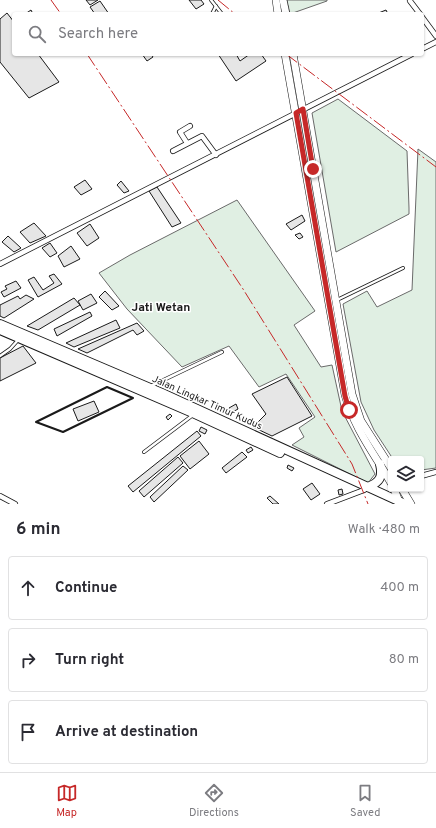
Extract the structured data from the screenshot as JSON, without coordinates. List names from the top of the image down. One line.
{"streets":{"highway":["Jalan Lingkar Timur Kudus"]},"districts":["Jati Wetan"],"page":{"search":"Search here","heading":["6 min","Walk · 480 m"],"list":[["Continue","400 m"],["Turn right","80 m"],"Arrive at destination"],"nav":["Map","Directions","Saved"]}}
